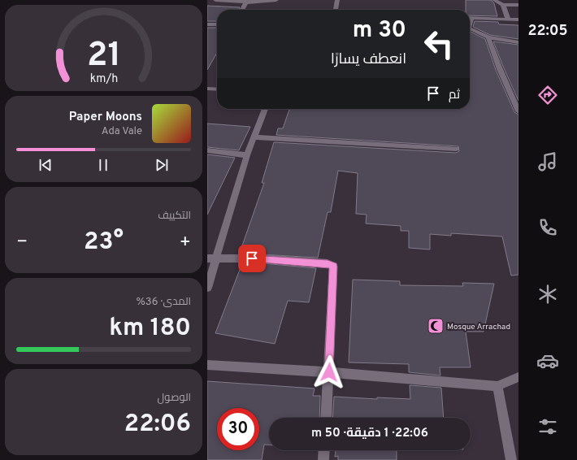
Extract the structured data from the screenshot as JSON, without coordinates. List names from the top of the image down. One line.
{"places":{"mosque":["Mosque Arrachad"]},"page":{"tabs":"22:05","turn":["30 m","انعطف يسارًا"],"then":"ثم","song":["Paper Moons","Ada Vale"],"tile":["التكييف",["المدى · 36%","180 km"],["الوصول","22:06"]],"heat":["−","23°","+"],"limit":"30","trip":"22:06 · 1 دقيقة · 50 m","gauge":["21","km/h"]}}
